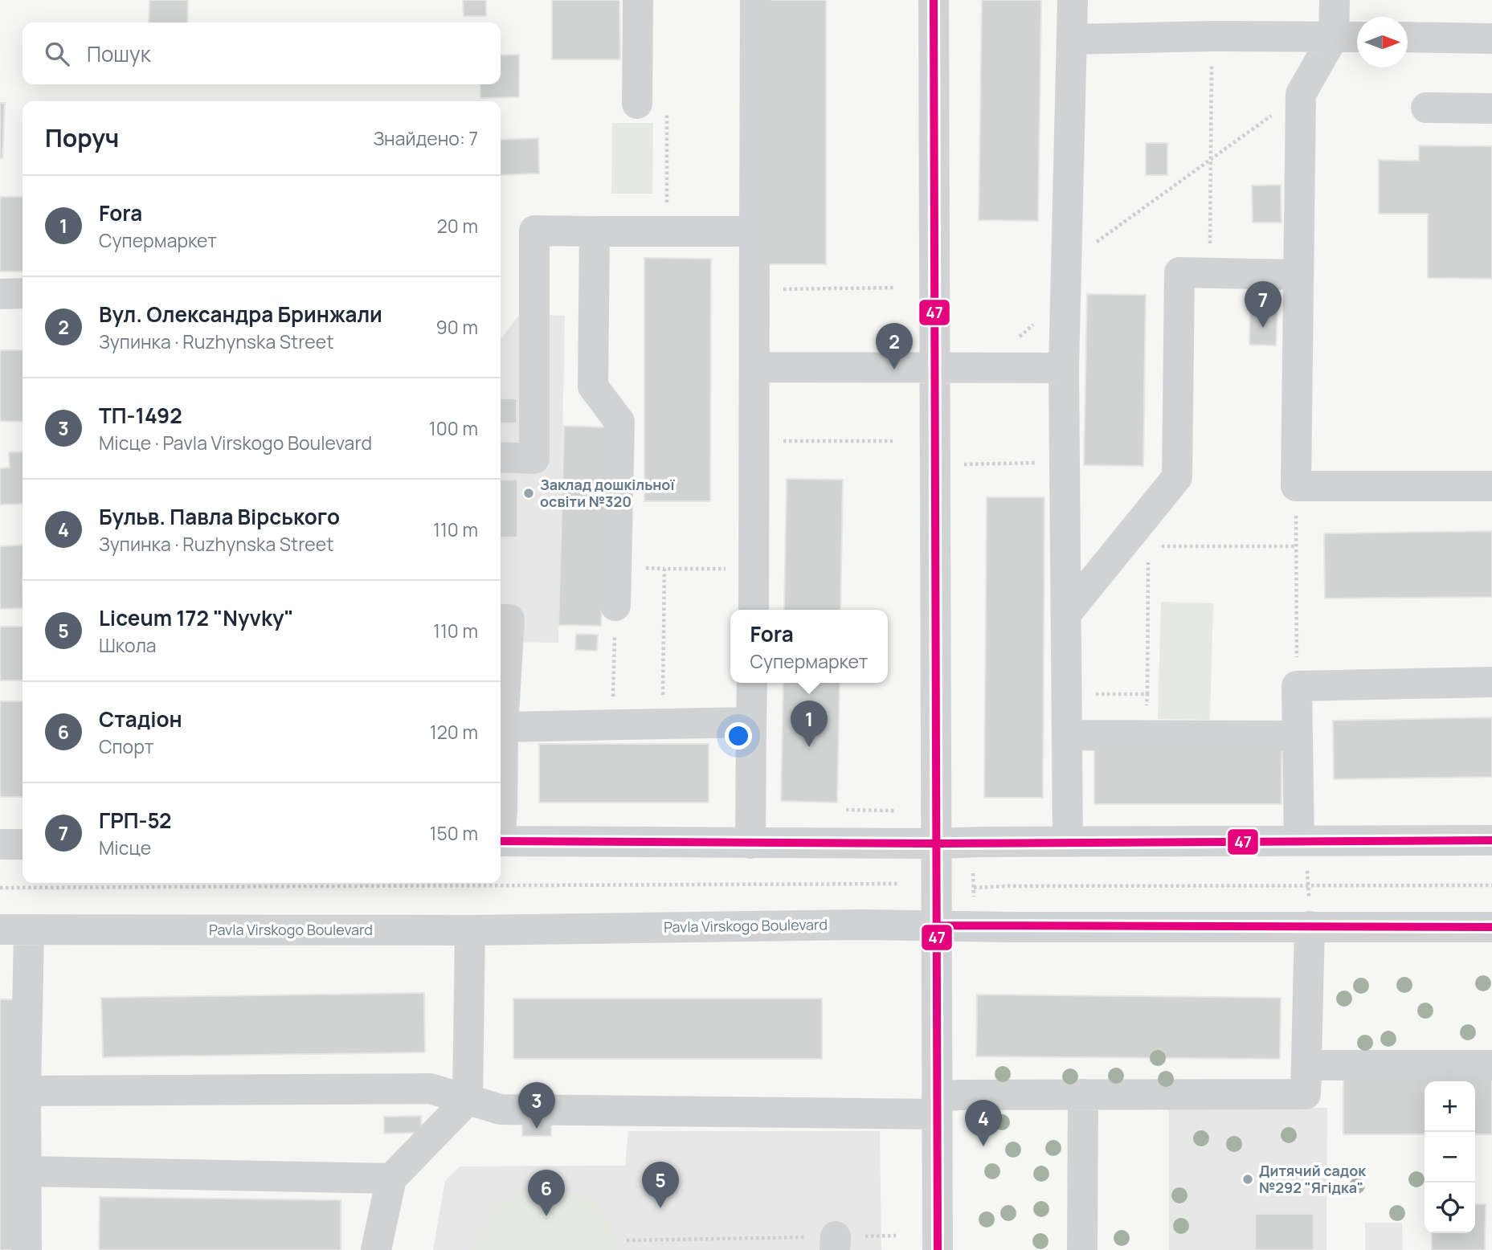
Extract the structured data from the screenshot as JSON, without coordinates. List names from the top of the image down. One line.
{"streets":{"street":["Pavla Virskogo Boulevard"]},"places":["Заклад дошкільної освіти №320","Дитячий садок №292 \"Ягідка\""],"lines":["transit line 47"],"north":"right","page":{"search":"Пошук","heading":["Поруч","Знайдено: 7"],"list":[{"mark":"1","name":"Fora","note":"Супермаркет","value":"20 m"},{"mark":"2","name":"Вул. Олександра Бринжали","note":"Зупинка · Ruzhynska Street","value":"90 m"},{"mark":"3","name":"ТП-1492","note":"Місце · Pavla Virskogo Boulevard","value":"100 m"},{"mark":"4","name":"Бульв. Павла Вірського","note":"Зупинка · Ruzhynska Street","value":"110 m"},{"mark":"5","name":"Liceum 172 \"Nyvky\"","note":"Школа","value":"110 m"},{"mark":"6","name":"Стадіон","note":"Спорт","value":"120 m"},{"mark":"7","name":"ГРП-52","note":"Місце","value":"150 m"}],"pins":["7","2","1","3","4","5","6"],"popup":["Fora","Супермаркет"],"map_buttons":["+","−"]}}
